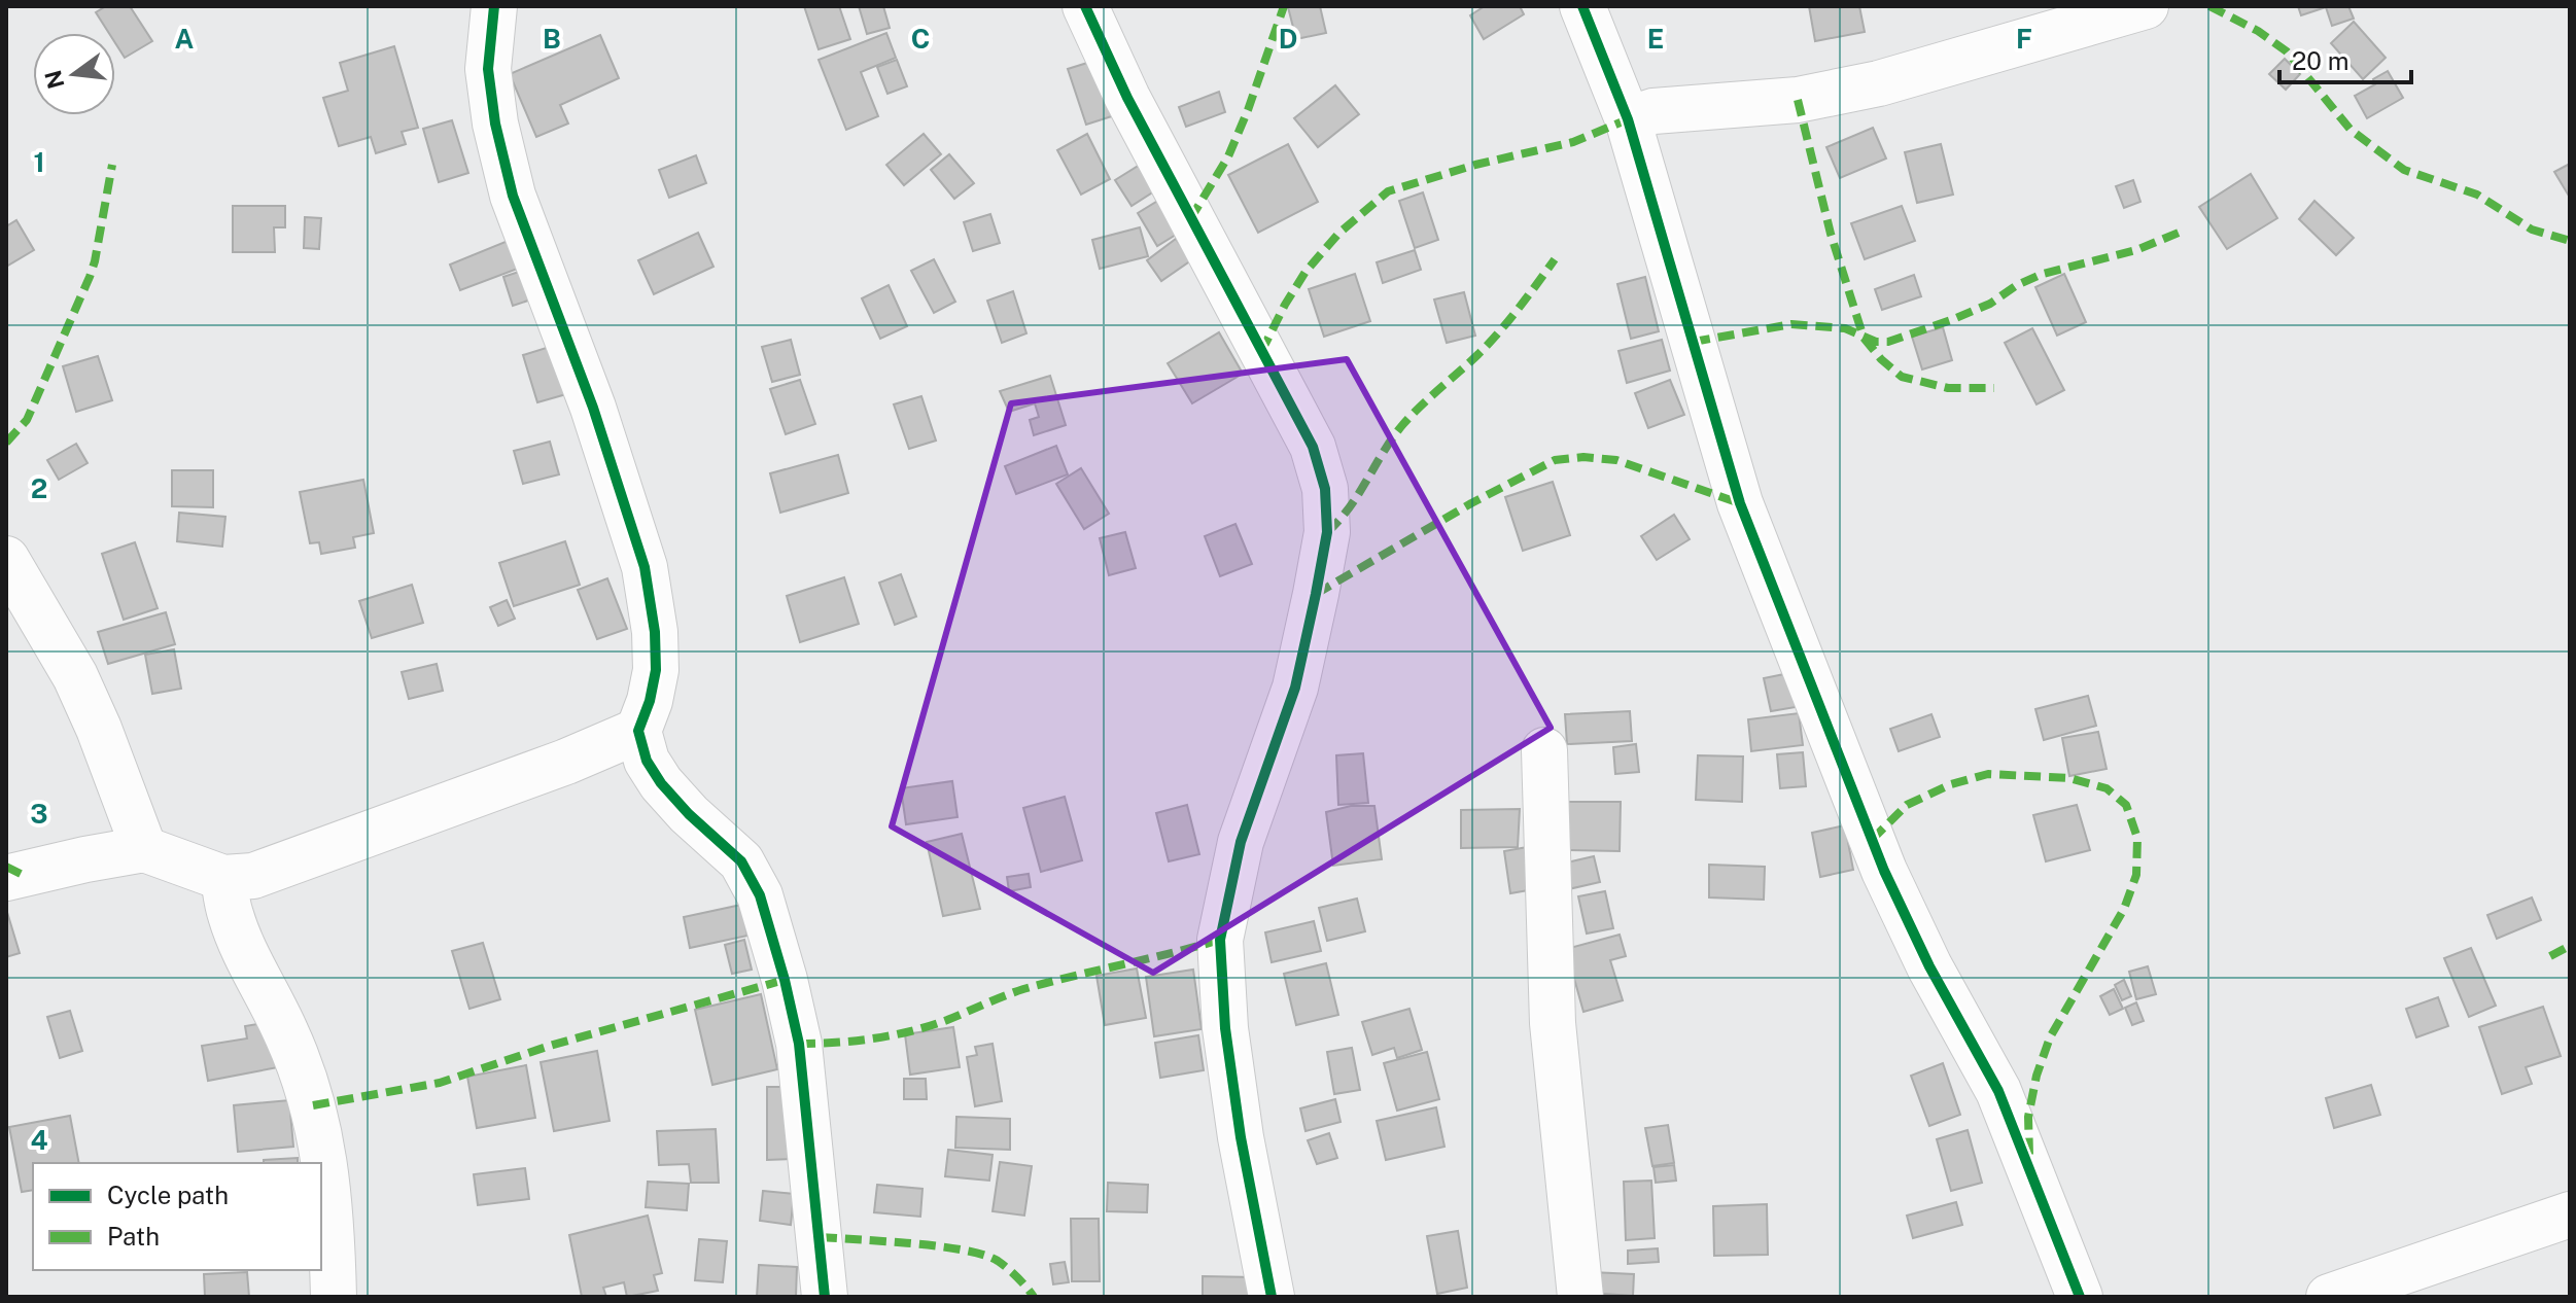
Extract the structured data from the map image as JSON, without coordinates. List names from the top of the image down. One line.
{"legend":["Cycle path","Path"],"scale_bar":"20 m","north":"left","grid":{"columns":["A","B","C","D","E","F"],"rows":["1","2","3","4"]}}
